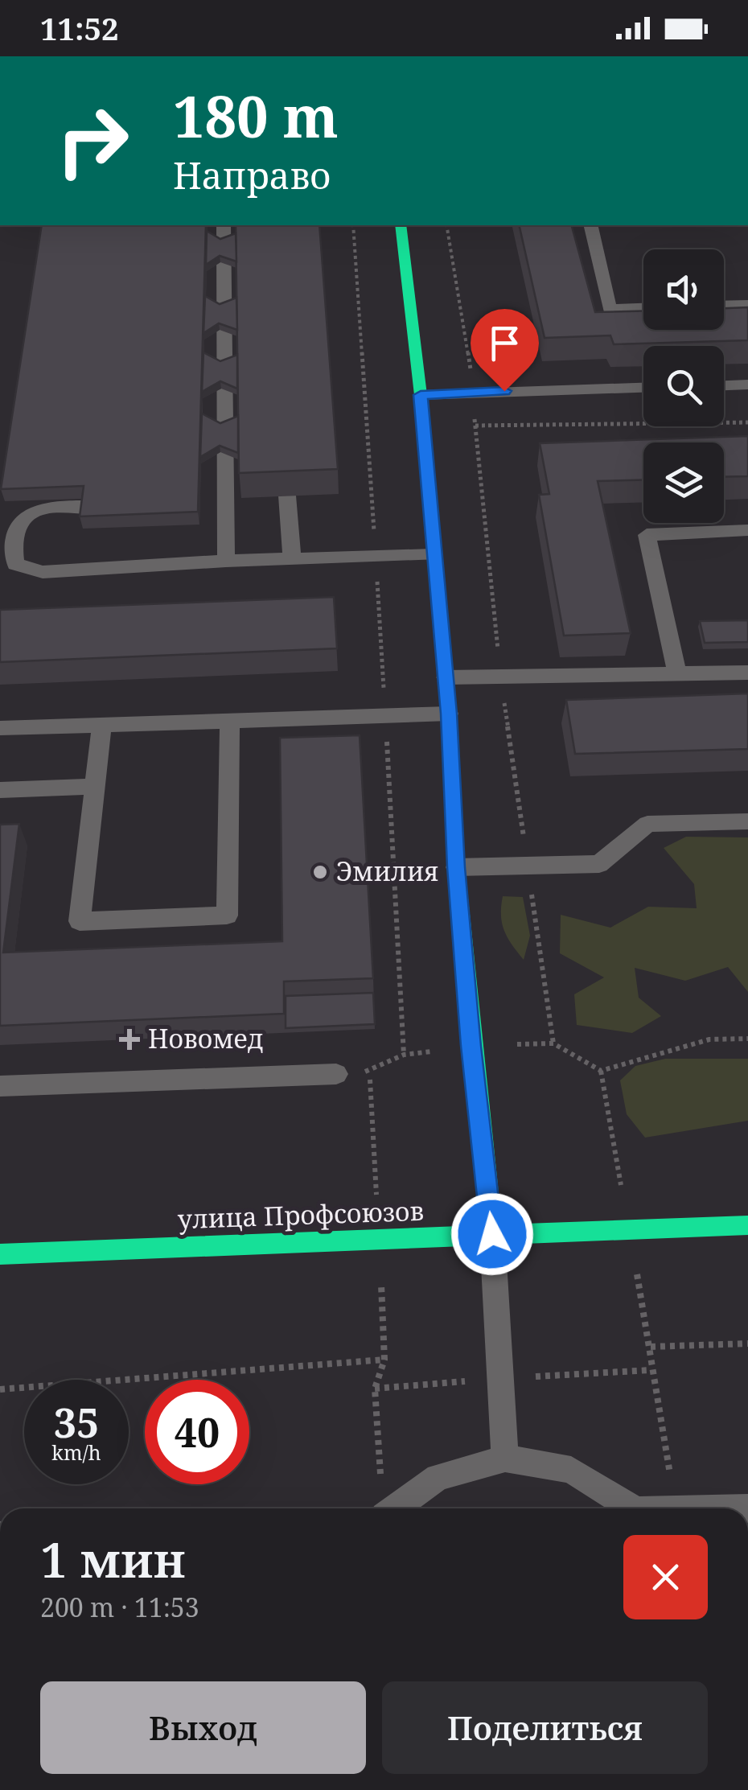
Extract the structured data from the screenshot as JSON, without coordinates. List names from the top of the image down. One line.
{"streets":{"street":["улица Профсоюзов"]},"places":{"other":["Эмилия"],"health":["Новомед"]},"page":{"status":"11:52","turn":["180 m","Направо"],"speed":"35 km/h","limit":"40","heading":["1 мин","200 m · 11:53"],"buttons":["Выход","Поделиться"]}}
